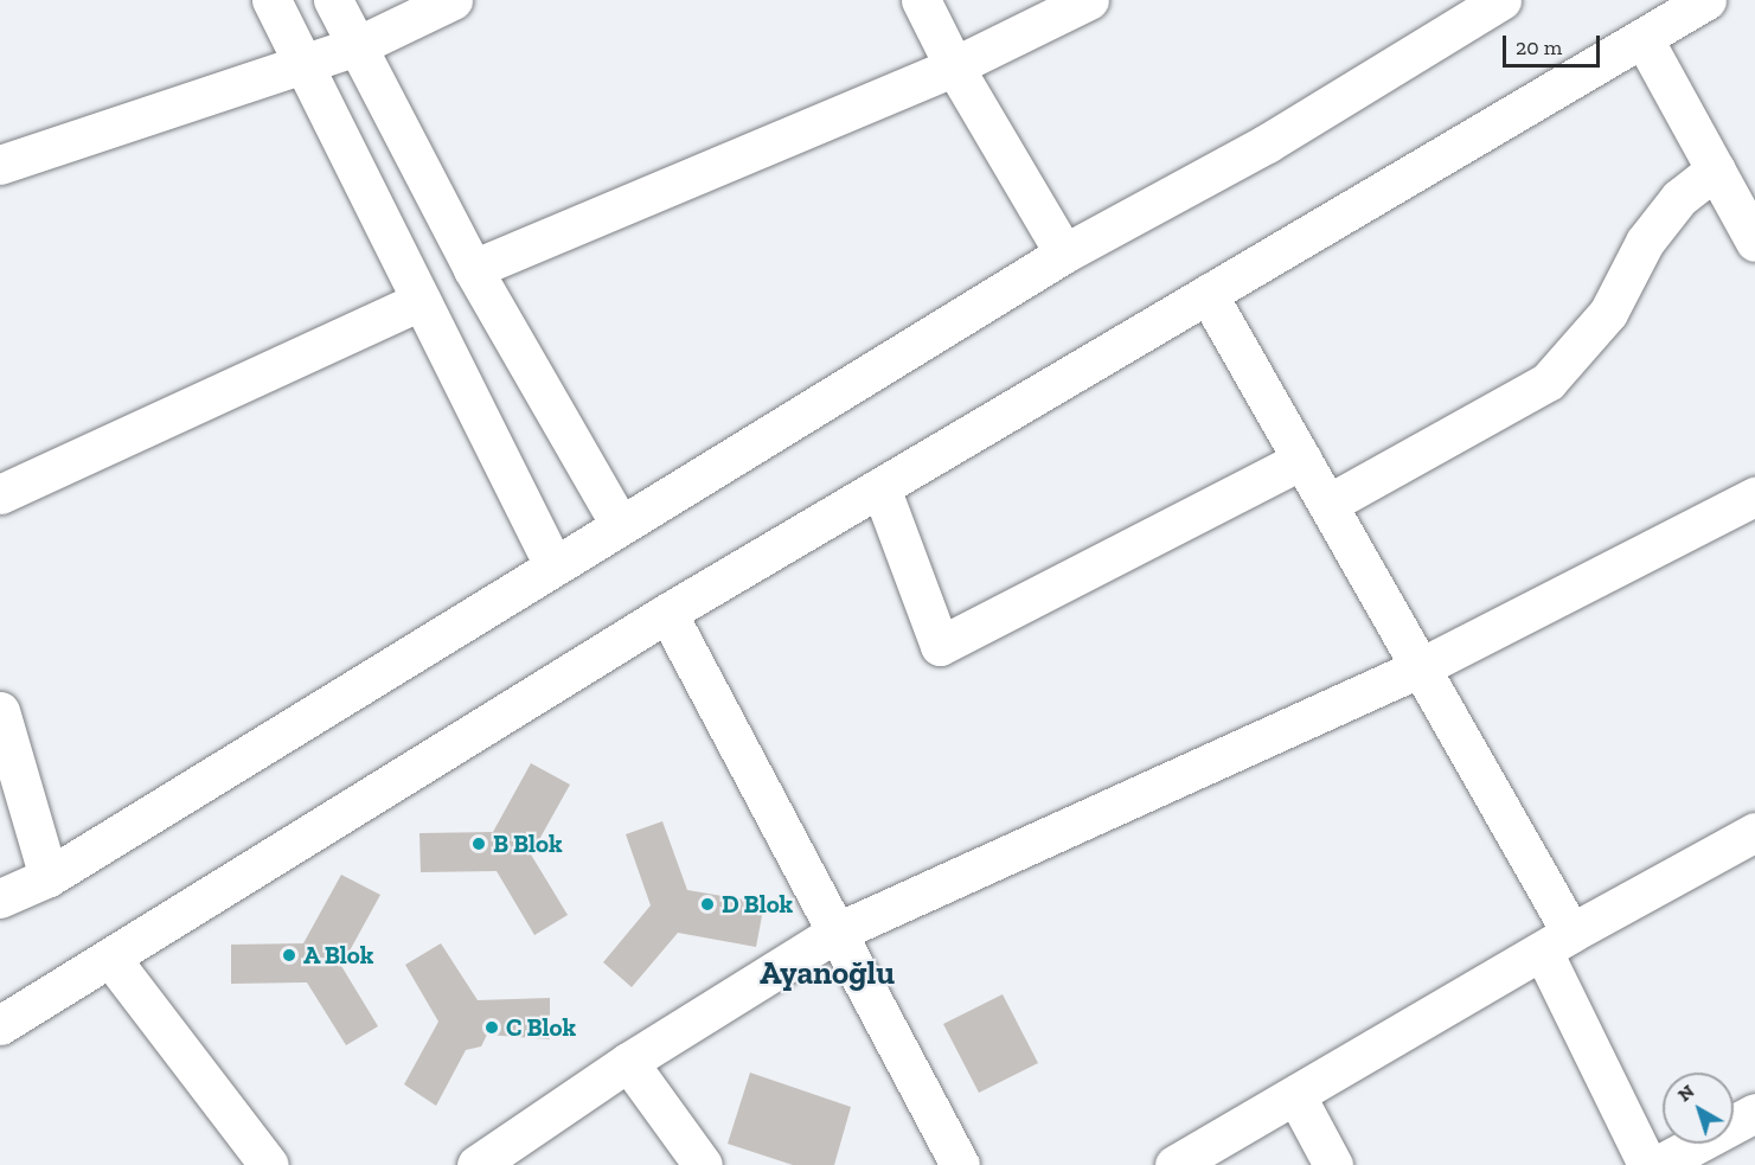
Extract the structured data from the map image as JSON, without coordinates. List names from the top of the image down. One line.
{"districts":["Ayanoğlu"],"places":["B Blok","D Blok","A Blok","C Blok"],"scale_bar":"20 m","north":"top left"}
